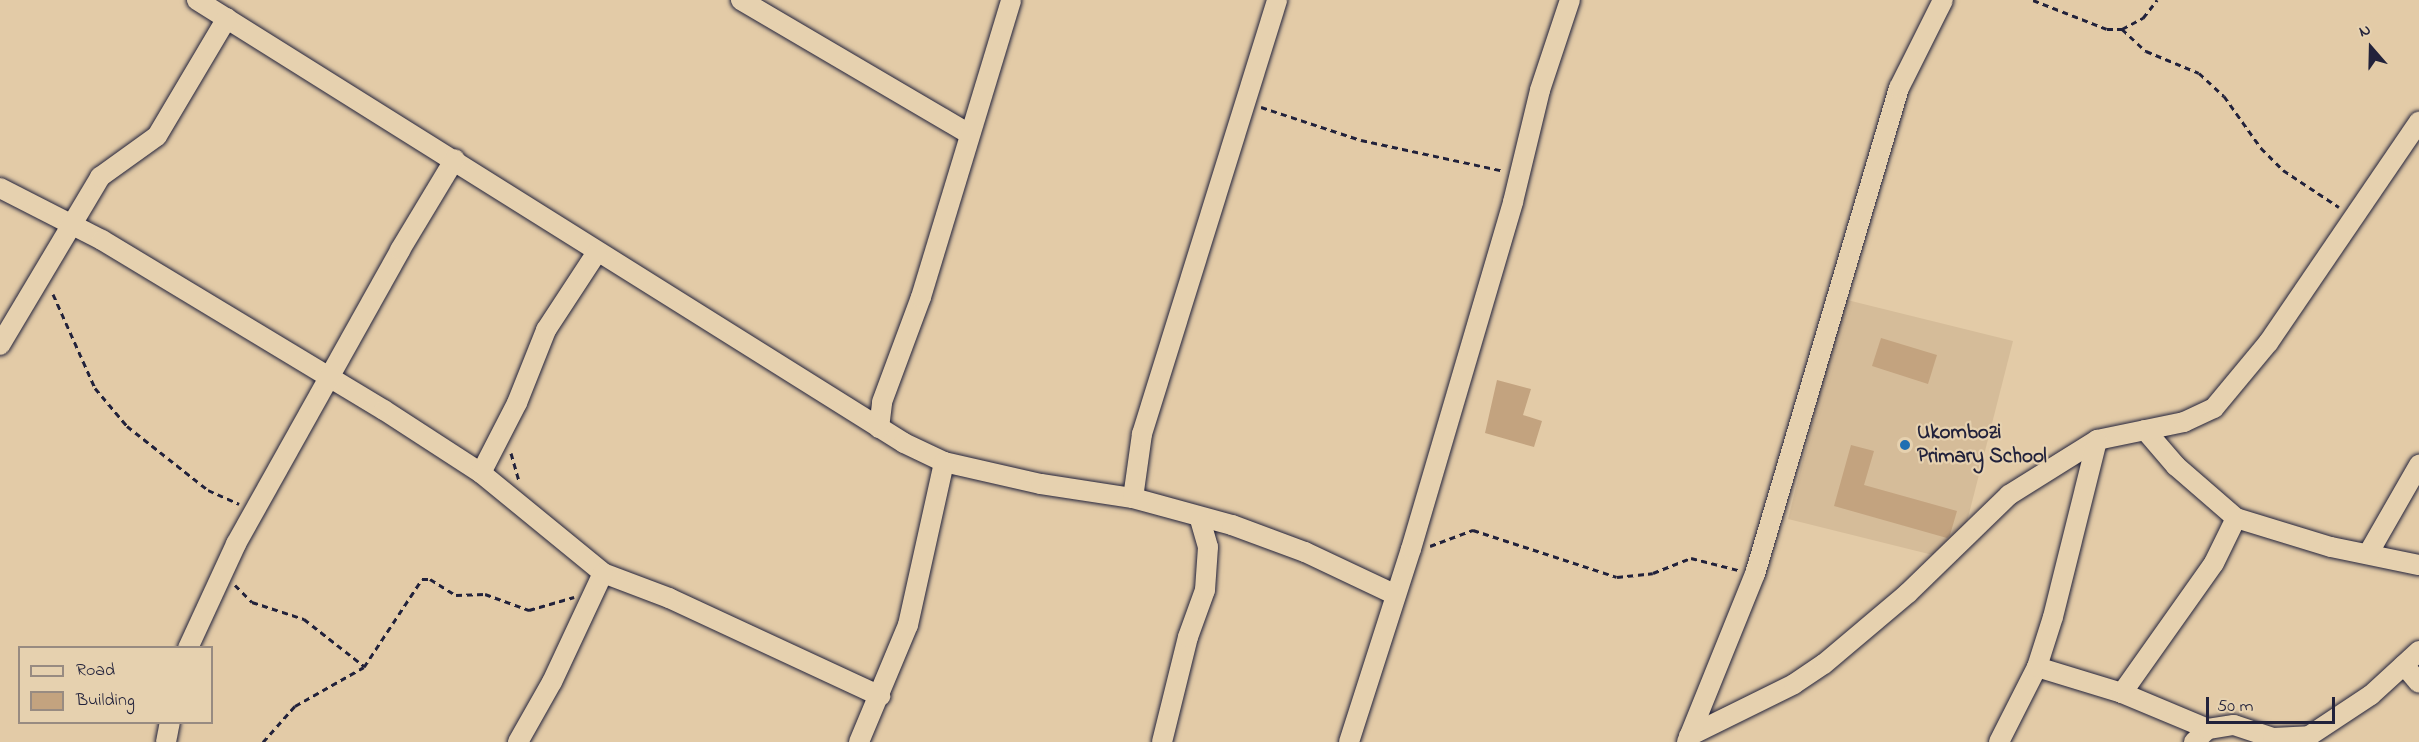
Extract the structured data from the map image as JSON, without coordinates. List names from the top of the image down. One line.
{"places":["Ukombozi Primary School"],"legend":["Road","Building"],"scale_bar":"50 m","north":"top"}
